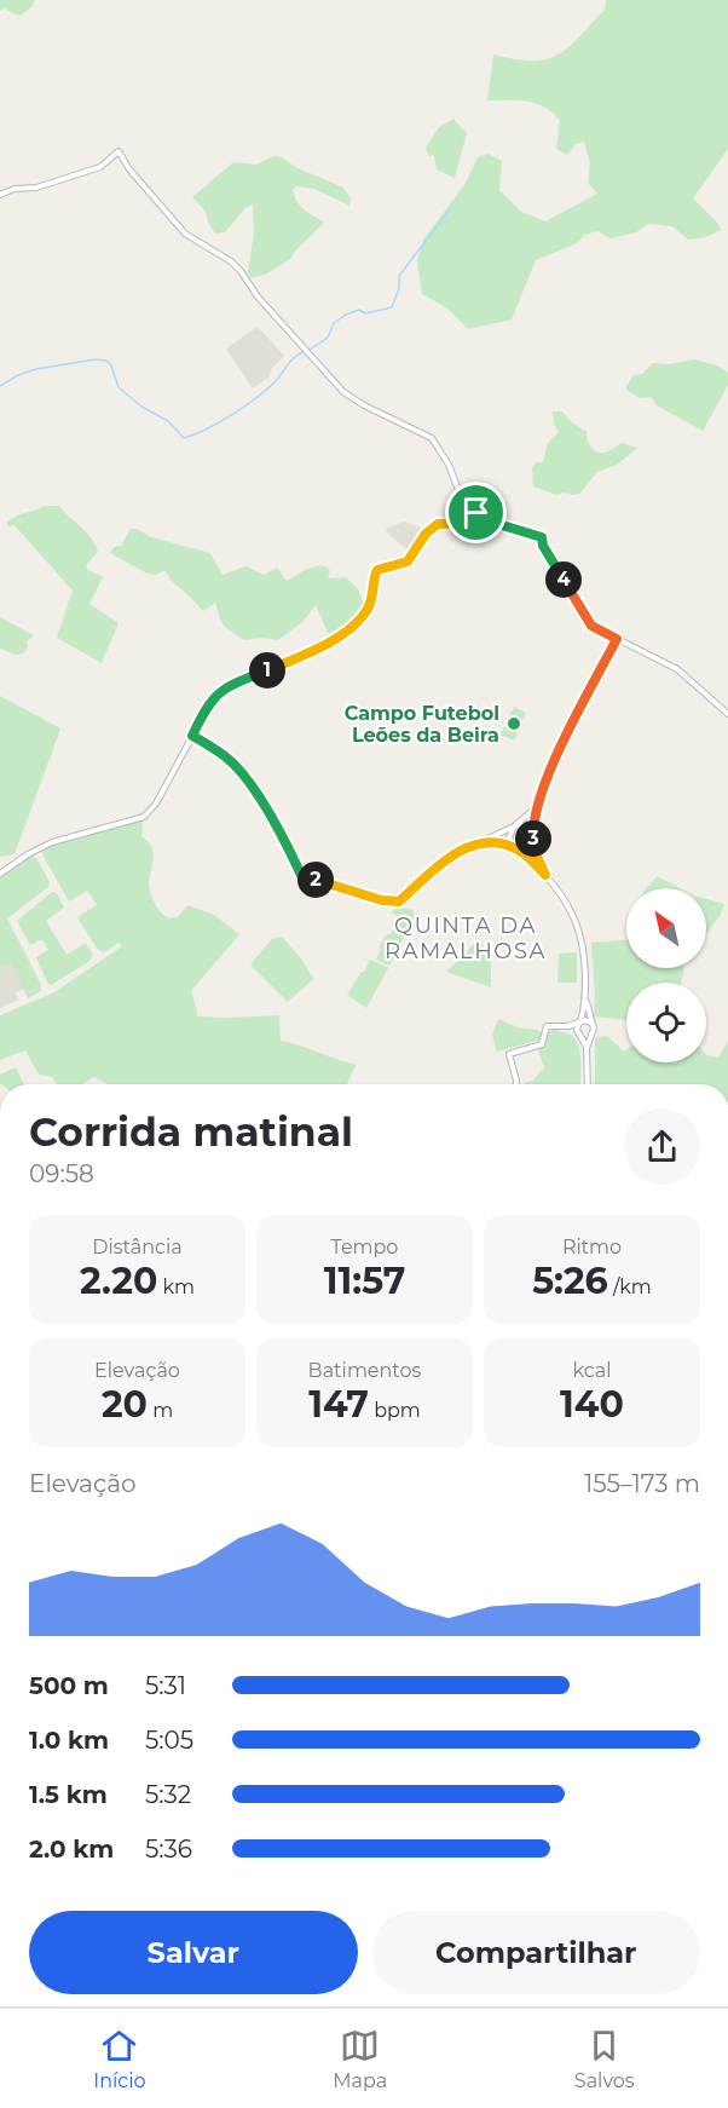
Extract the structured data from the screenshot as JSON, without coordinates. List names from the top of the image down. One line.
{"districts":["QUINTA DA RAMALHOSA"],"places":["Campo Futebol Leões da Beira"],"north":"top left","page":{"pins":["4","1","3","2"],"heading":["Corrida matinal","09:58"],"stats":[["Distância","2.20 km"],["Tempo","11:57"],["Ritmo","5:26 /km"],["Elevação","20 m"],["Batimentos","147 bpm"],["kcal","140"]],"chart":["Elevação","155–173 m"],"list":[{"name":"500 m","note":"5:31"},{"name":"1.0 km","note":"5:05"},{"name":"1.5 km","note":"5:32"},{"name":"2.0 km","note":"5:36"}],"buttons":["Salvar","Compartilhar"],"tabs":["Início","Mapa","Salvos"]}}
